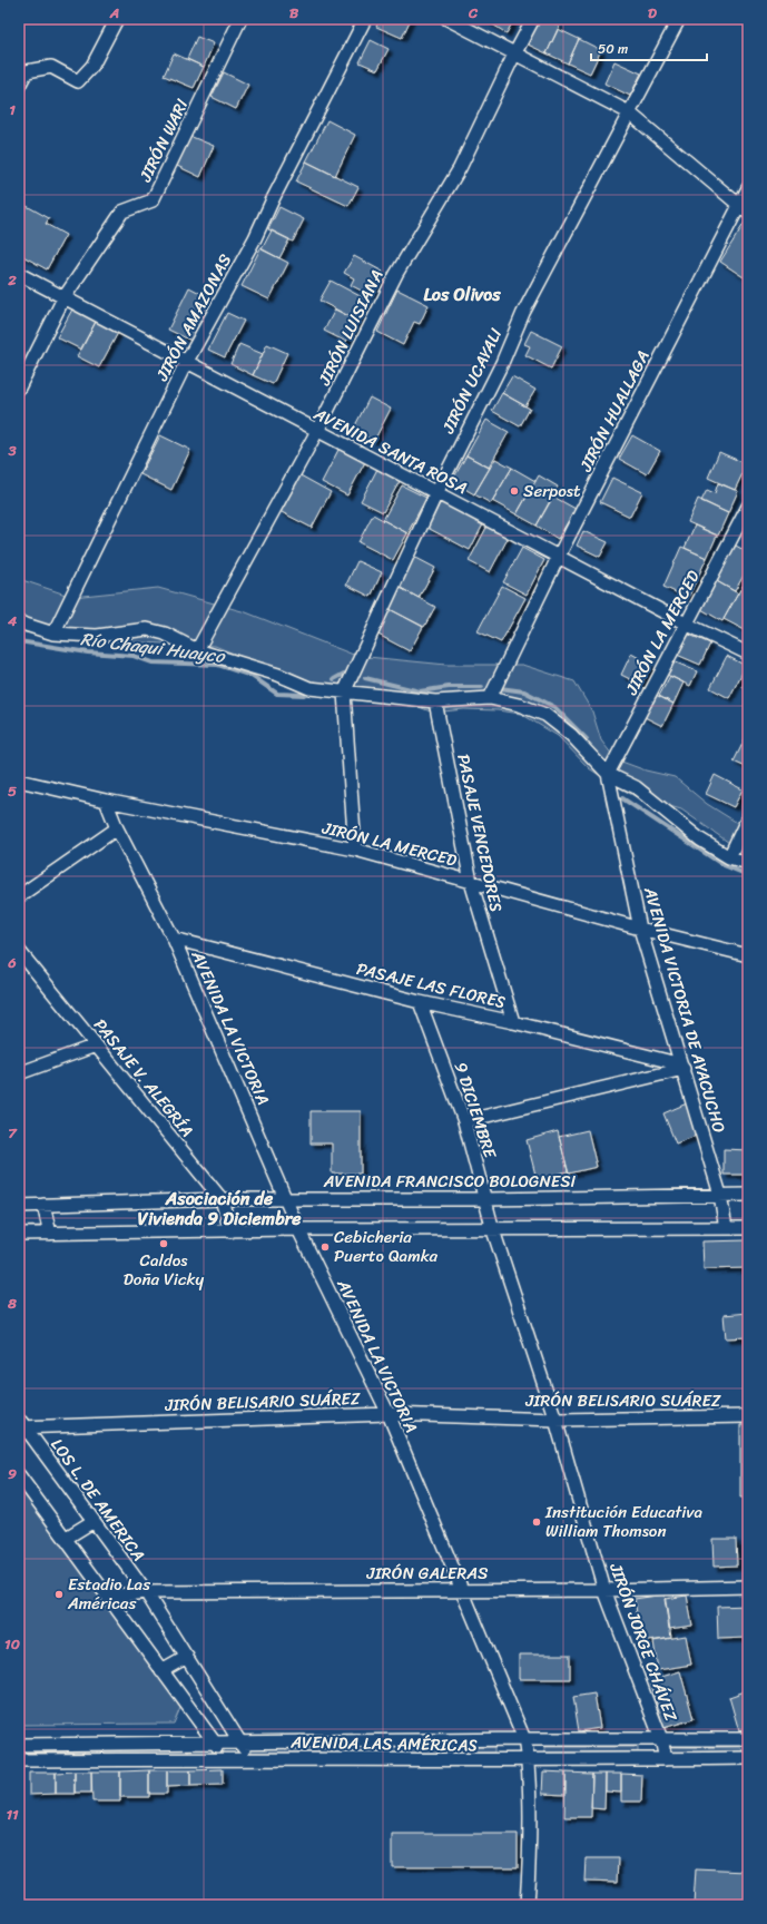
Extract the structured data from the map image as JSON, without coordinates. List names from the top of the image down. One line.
{"streets":{"street":["JIRÓN WARI","JIRÓN AMAZONAS","JIRÓN LUISIANA","JIRÓN UCAYALI","JIRÓN HUALLAGA","AVENIDA SANTA ROSA","JIRÓN LA MERCED","PASAJE VENCEDORES","PASAJE LAS FLORES","AVENIDA VICTORIA DE AYACUCHO","AVENIDA LA VICTORIA","PASAJE V. ALEGRÍA","9 DICIEMBRE","AVENIDA FRANCISCO BOLOGNESI","JIRÓN BELISARIO SUÁREZ","LOS L. DE AMERICA","JIRÓN GALERAS","JIRÓN JORGE CHÁVEZ","AVENIDA LAS AMÉRICAS"]},"crossings":[["JIRÓN WARI","AVENIDA SANTA ROSA"],["JIRÓN AMAZONAS","AVENIDA SANTA ROSA"],["JIRÓN LUISIANA","AVENIDA SANTA ROSA"],["JIRÓN UCAYALI","AVENIDA SANTA ROSA"],["JIRÓN HUALLAGA","AVENIDA SANTA ROSA"],["AVENIDA SANTA ROSA","JIRÓN LA MERCED"],["JIRÓN LA MERCED","PASAJE VENCEDORES"],["JIRÓN LA MERCED","AVENIDA VICTORIA DE AYACUCHO"],["JIRÓN LA MERCED","AVENIDA LA VICTORIA"],["PASAJE VENCEDORES","PASAJE LAS FLORES"],["PASAJE LAS FLORES","AVENIDA VICTORIA DE AYACUCHO"],["PASAJE LAS FLORES","AVENIDA LA VICTORIA"],["PASAJE LAS FLORES","9 DICIEMBRE"],["AVENIDA VICTORIA DE AYACUCHO","AVENIDA FRANCISCO BOLOGNESI"],["AVENIDA LA VICTORIA","AVENIDA FRANCISCO BOLOGNESI"],["AVENIDA LA VICTORIA","JIRÓN BELISARIO SUÁREZ"],["AVENIDA LA VICTORIA","JIRÓN GALERAS"],["AVENIDA LA VICTORIA","AVENIDA LAS AMÉRICAS"],["PASAJE V. ALEGRÍA","AVENIDA FRANCISCO BOLOGNESI"],["9 DICIEMBRE","AVENIDA FRANCISCO BOLOGNESI"],["9 DICIEMBRE","JIRÓN JORGE CHÁVEZ"],["JIRÓN BELISARIO SUÁREZ","LOS L. DE AMERICA"],["JIRÓN BELISARIO SUÁREZ","JIRÓN JORGE CHÁVEZ"],["LOS L. DE AMERICA","JIRÓN GALERAS"],["LOS L. DE AMERICA","AVENIDA LAS AMÉRICAS"],["JIRÓN GALERAS","JIRÓN JORGE CHÁVEZ"],["JIRÓN JORGE CHÁVEZ","AVENIDA LAS AMÉRICAS"]],"districts":["Los Olivos","Asociación de Vivienda 9 Diciembre"],"water":["Río Chaqui Huayco"],"places":["Serpost","Caldos Doña Vicky","Cebicheria Puerto Qamka","Institución Educativa William Thomson","Estadio Las Américas"],"scale_bar":"50 m","grid":{"columns":["A","B","C","D"],"rows":["1","2","3","4","5","6","7","8","9","10","11"]}}
